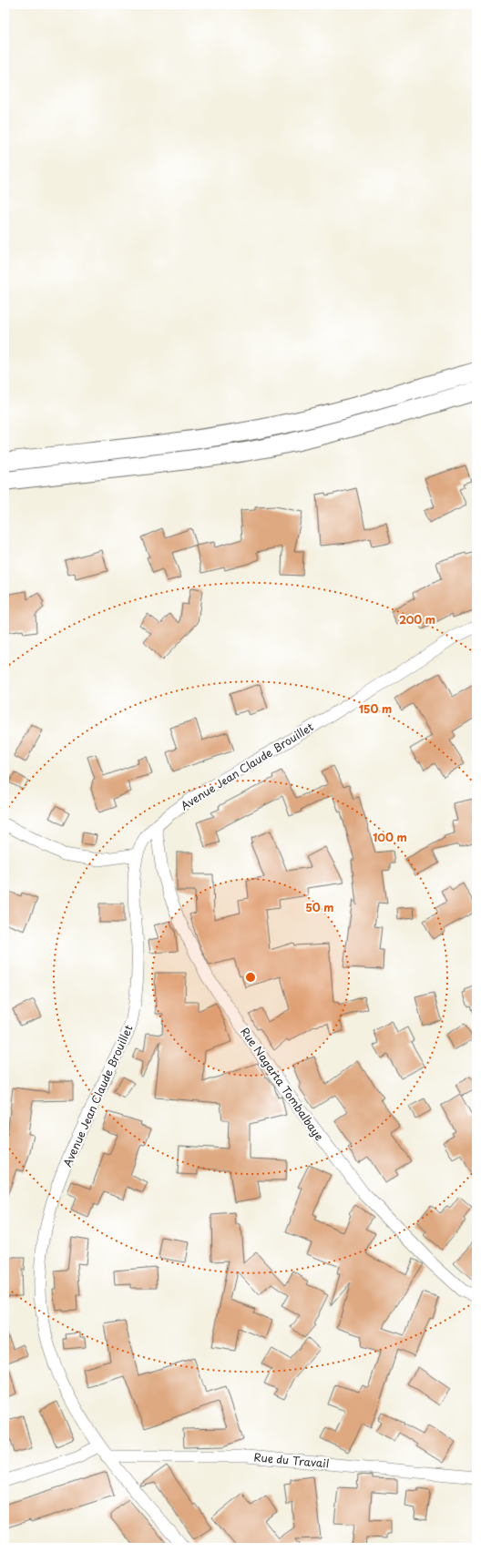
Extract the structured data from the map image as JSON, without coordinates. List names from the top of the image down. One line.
{"streets":{"street":["Avenue Jean Claude Brouillet","Rue Nagarta Tombalbaye","Rue du Travail"]},"crossings":[["Avenue Jean Claude Brouillet","Rue Nagarta Tombalbaye"],["Avenue Jean Claude Brouillet","Rue du Travail"]],"rings":["200 m","150 m","100 m","50 m"]}
